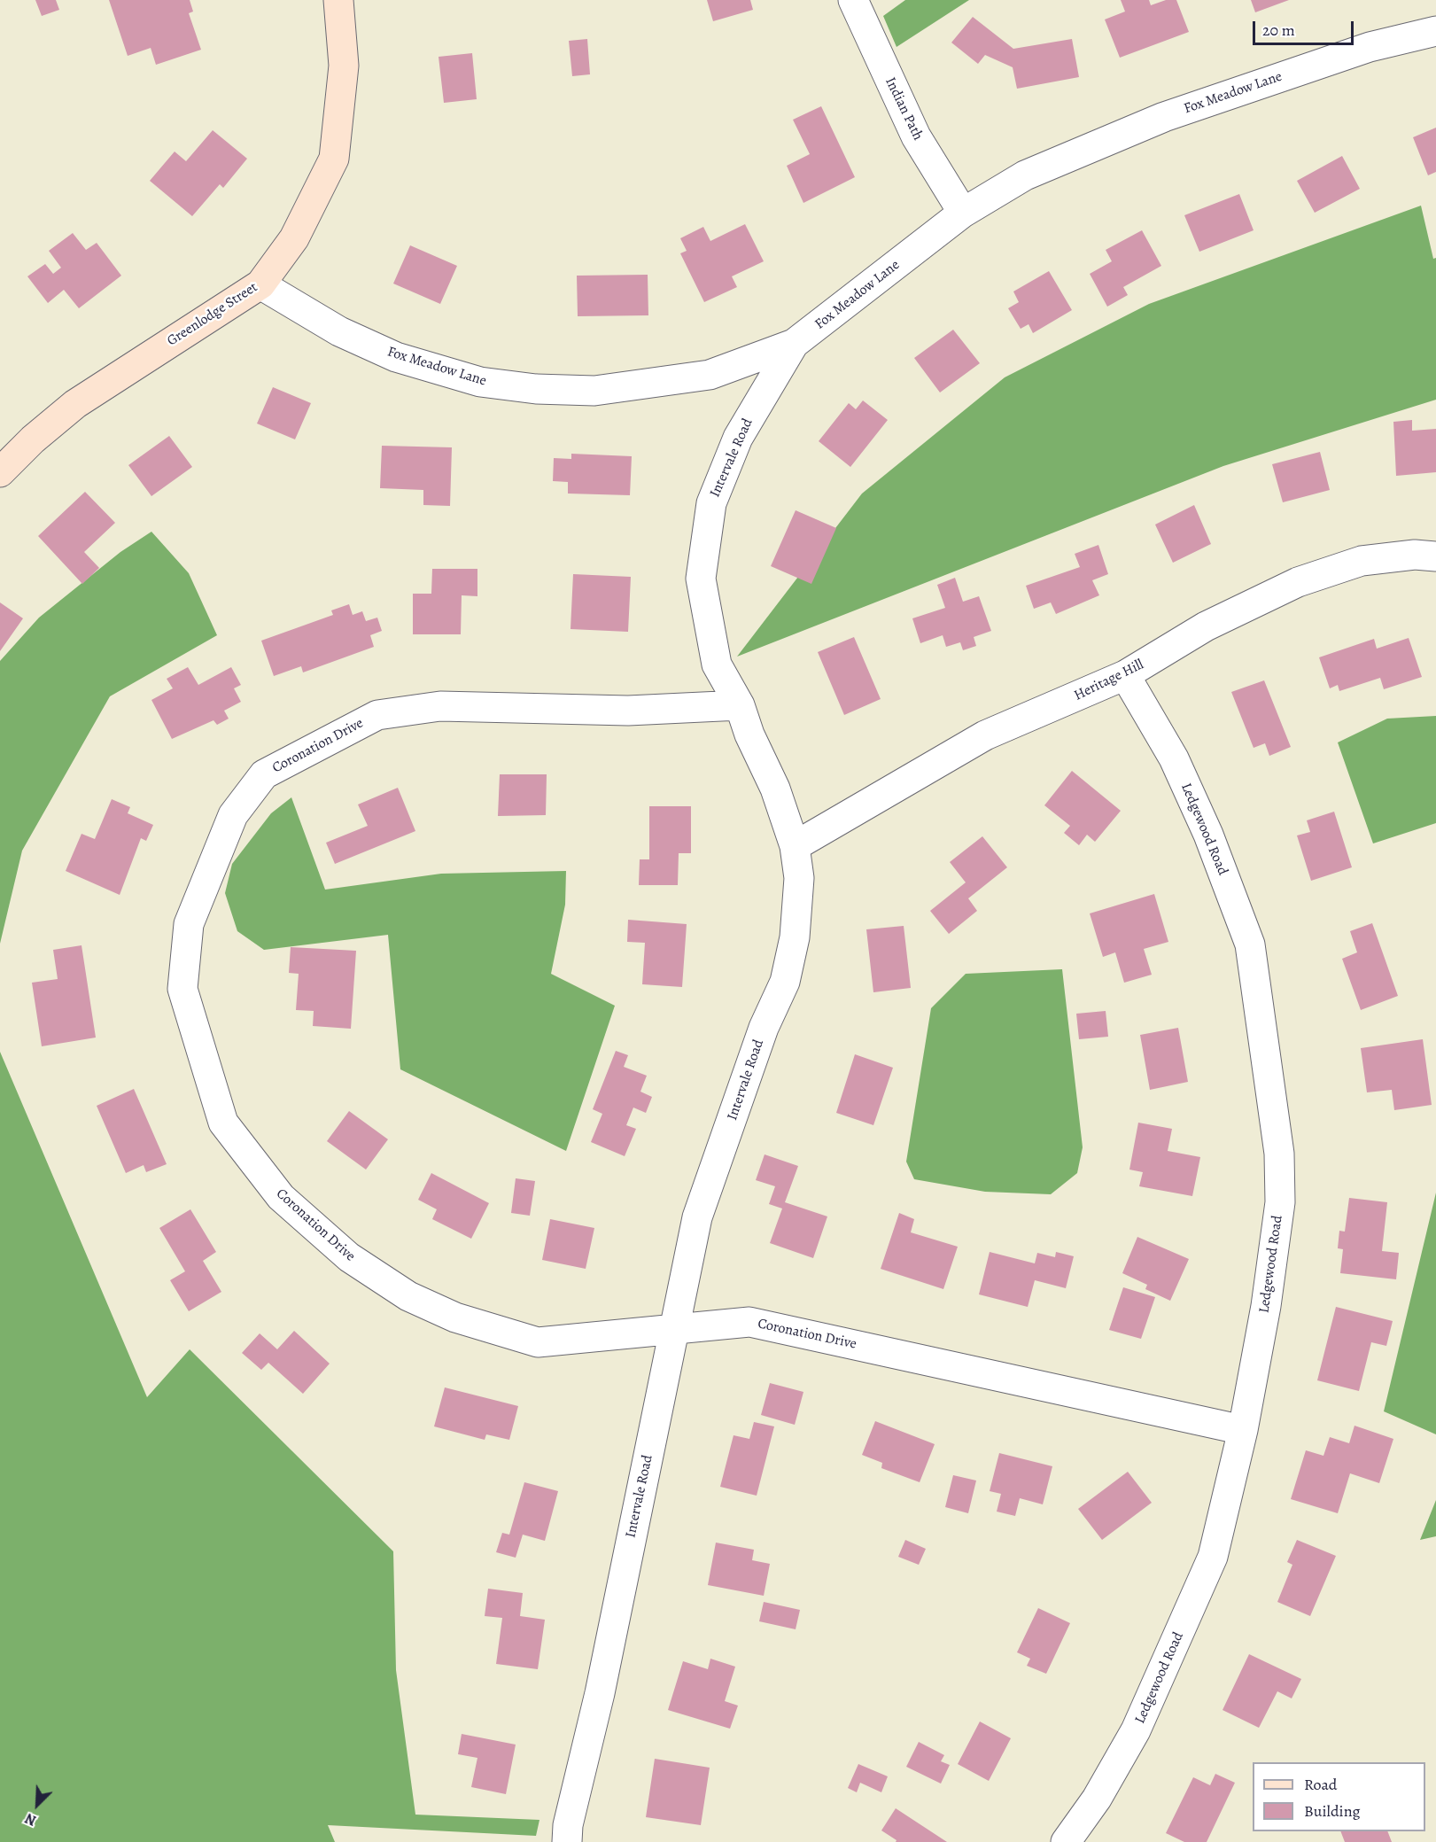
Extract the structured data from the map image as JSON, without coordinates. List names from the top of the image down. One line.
{"streets":{"street":["Fox Meadow Lane","Indian Path","Greenlodge Street","Intervale Road","Heritage Hill","Coronation Drive","Ledgewood Road"]},"crossings":[["Fox Meadow Lane","Indian Path"],["Fox Meadow Lane","Greenlodge Street"],["Fox Meadow Lane","Intervale Road"],["Intervale Road","Heritage Hill"],["Intervale Road","Coronation Drive"],["Heritage Hill","Ledgewood Road"],["Coronation Drive","Ledgewood Road"]],"legend":["Road","Building"],"scale_bar":"20 m","north":"bottom left"}
